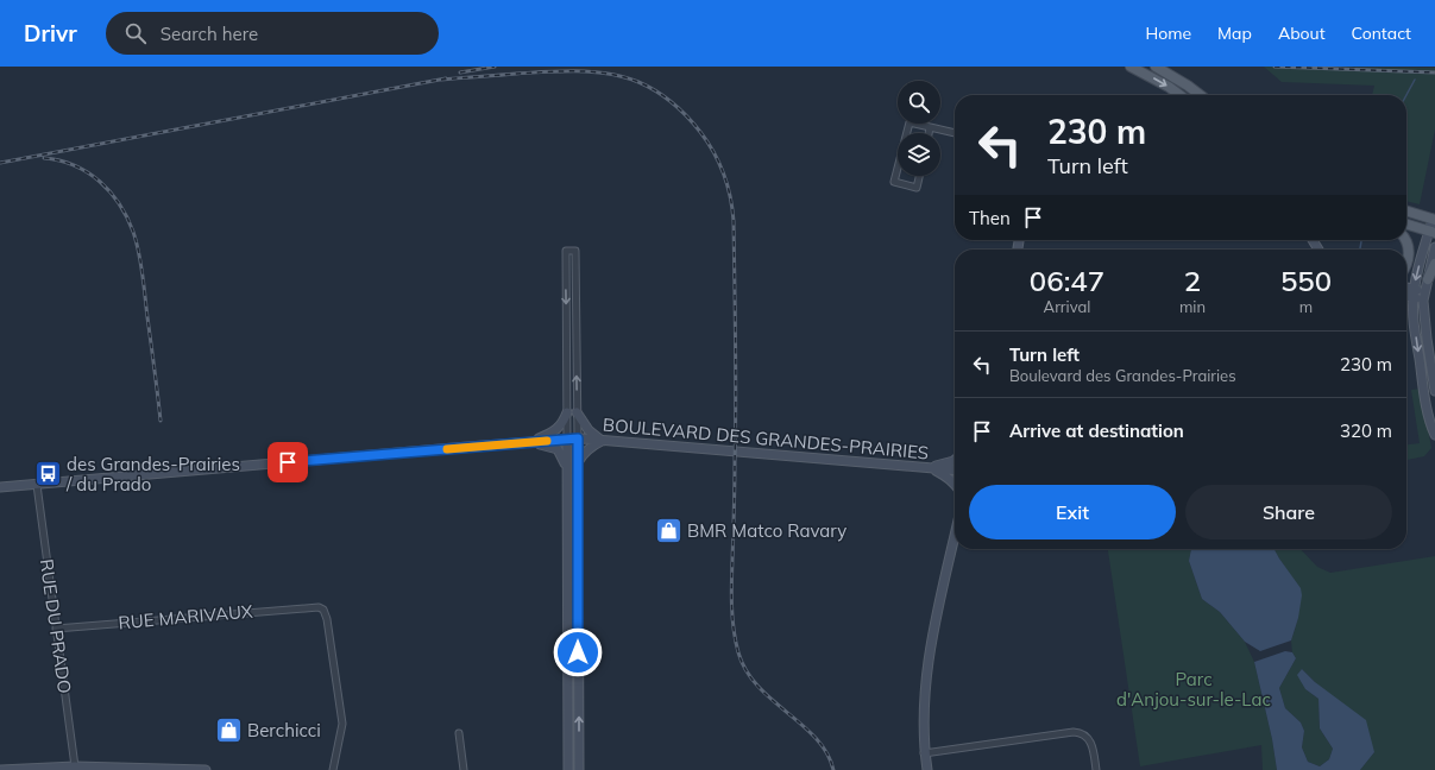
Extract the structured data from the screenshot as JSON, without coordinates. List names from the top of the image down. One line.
{"streets":{"main road":["BOULEVARD DES GRANDES-PRAIRIES"],"street":["RUE MARIVAUX","RUE DU PRADO"]},"crossings":[["BOULEVARD DES GRANDES-PRAIRIES","RUE DU PRADO"],["RUE MARIVAUX","RUE DU PRADO"]],"parks":["Parc d'Anjou-sur-le-Lac"],"places":{"bus stop":["des Grandes-Prairies / du Prado"],"shop":["BMR Matco Ravary","Berchicci"]},"page":{"header":"Drivr","search":"Search here","nav":["Home","Map","About","Contact"],"turn":["230 m","Turn left"],"then":"Then","eta":["06:47","Arrival","2","min","550","m"],"list":[{"name":"Turn left","note":"Boulevard des Grandes-Prairies","value":"230 m"},{"name":"Arrive at destination","value":"320 m"}],"buttons":["Exit","Share"]}}
